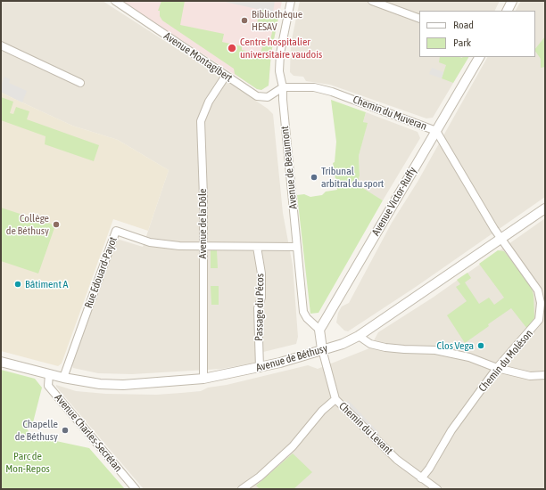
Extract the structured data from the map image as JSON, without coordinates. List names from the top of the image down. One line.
{"streets":{"street":["Avenue Montagibert","Chemin du Muveran","Avenue de Beaumont","Avenue Victor-Ruffy","Avenue de la Dôle","Rue Edouard-Payot","Passage du Pécos","Avenue de Béthusy","Chemin du Moléson","Chemin du Levant","Avenue Charles-Secrétan"]},"crossings":[["Avenue Montagibert","Chemin du Muveran"],["Avenue Montagibert","Avenue de Beaumont"],["Avenue Montagibert","Avenue de la Dôle"],["Chemin du Muveran","Avenue de Beaumont"],["Chemin du Muveran","Avenue Victor-Ruffy"],["Chemin du Muveran","Avenue de Béthusy"],["Chemin du Muveran","Chemin du Moléson"],["Avenue de Beaumont","Avenue Victor-Ruffy"],["Avenue de la Dôle","Rue Edouard-Payot"],["Avenue de la Dôle","Avenue de Béthusy"],["Rue Edouard-Payot","Avenue de Béthusy"],["Passage du Pécos","Avenue de Béthusy"],["Avenue de Béthusy","Chemin du Moléson"],["Avenue de Béthusy","Chemin du Levant"],["Avenue de Béthusy","Avenue Charles-Secrétan"],["Chemin du Moléson","Chemin du Levant"]],"parks":["Parc de Mon-Repos"],"places":["Bibliothèque HESAV","Centre hospitalier universitaire vaudois","Tribunal arbitral du sport","Collège de Béthusy","Bâtiment A","Clos Vega","Chapelle de Béthusy"],"legend":["Road","Park"]}
